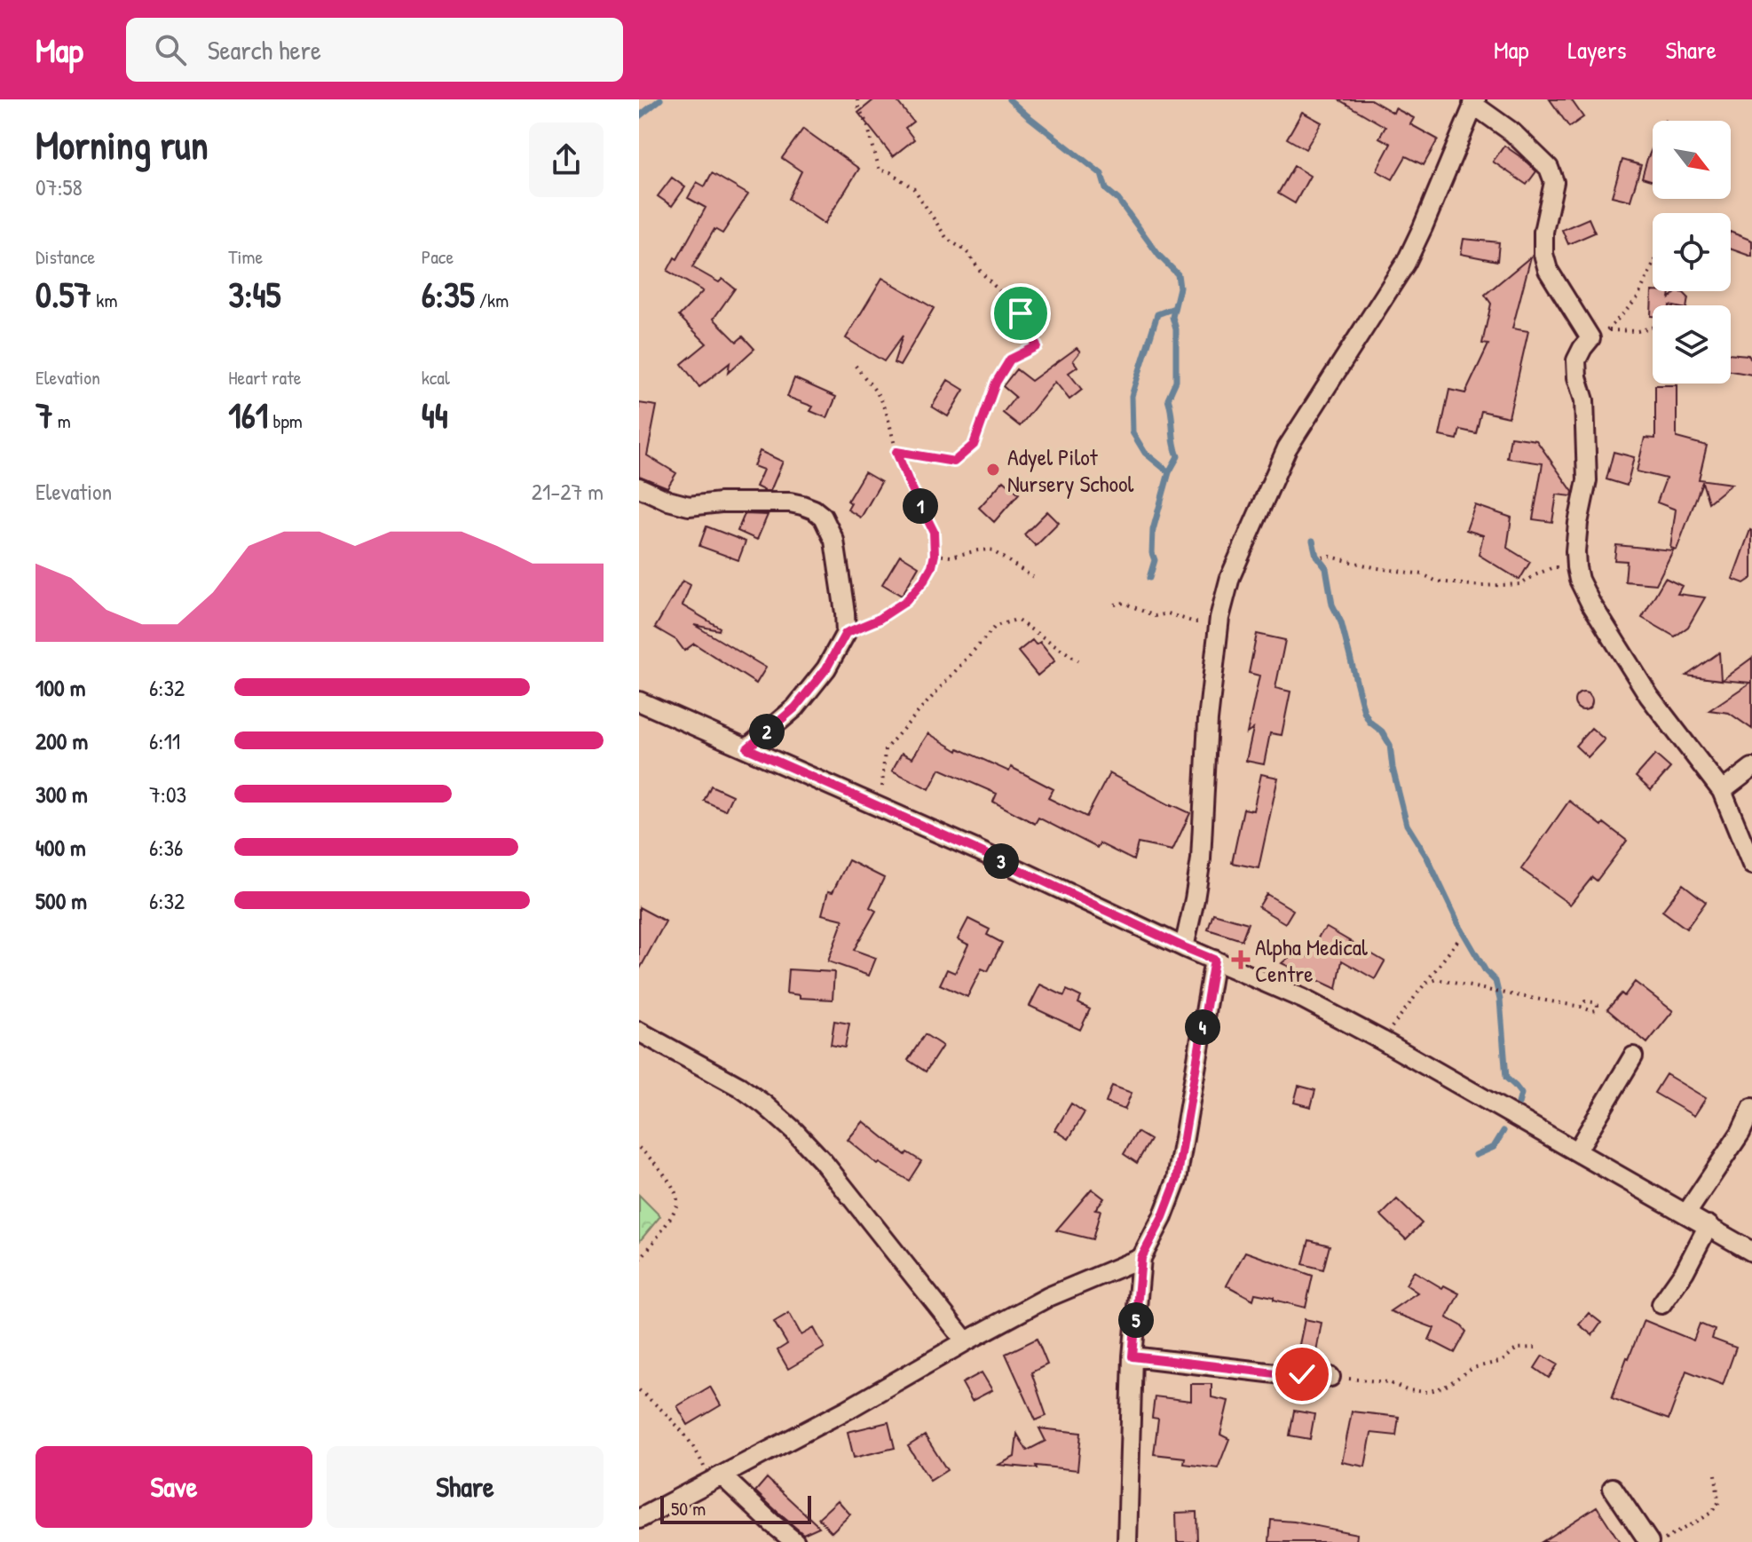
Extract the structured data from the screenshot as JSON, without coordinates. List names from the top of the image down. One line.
{"places":{"other":["Adyel Pilot Nursery School"],"health":["Alpha Medical Centre"]},"scale_bar":"50 m","north":"bottom right","page":{"header":"Map","search":"Search here","nav":["Map","Layers","Share"],"heading":["Morning run","07:58"],"stats":[["Distance","0.57 km"],["Time","3:45"],["Pace","6:35 /km"],["Elevation","7 m"],["Heart rate","161 bpm"],["kcal","44"]],"chart":["Elevation","21–27 m"],"pins":["1","2","3","4","5"],"list":[{"name":"100 m","note":"6:32"},{"name":"200 m","note":"6:11"},{"name":"300 m","note":"7:03"},{"name":"400 m","note":"6:36"},{"name":"500 m","note":"6:32"}],"buttons":["Save","Share"],"scale":"50 m"}}
